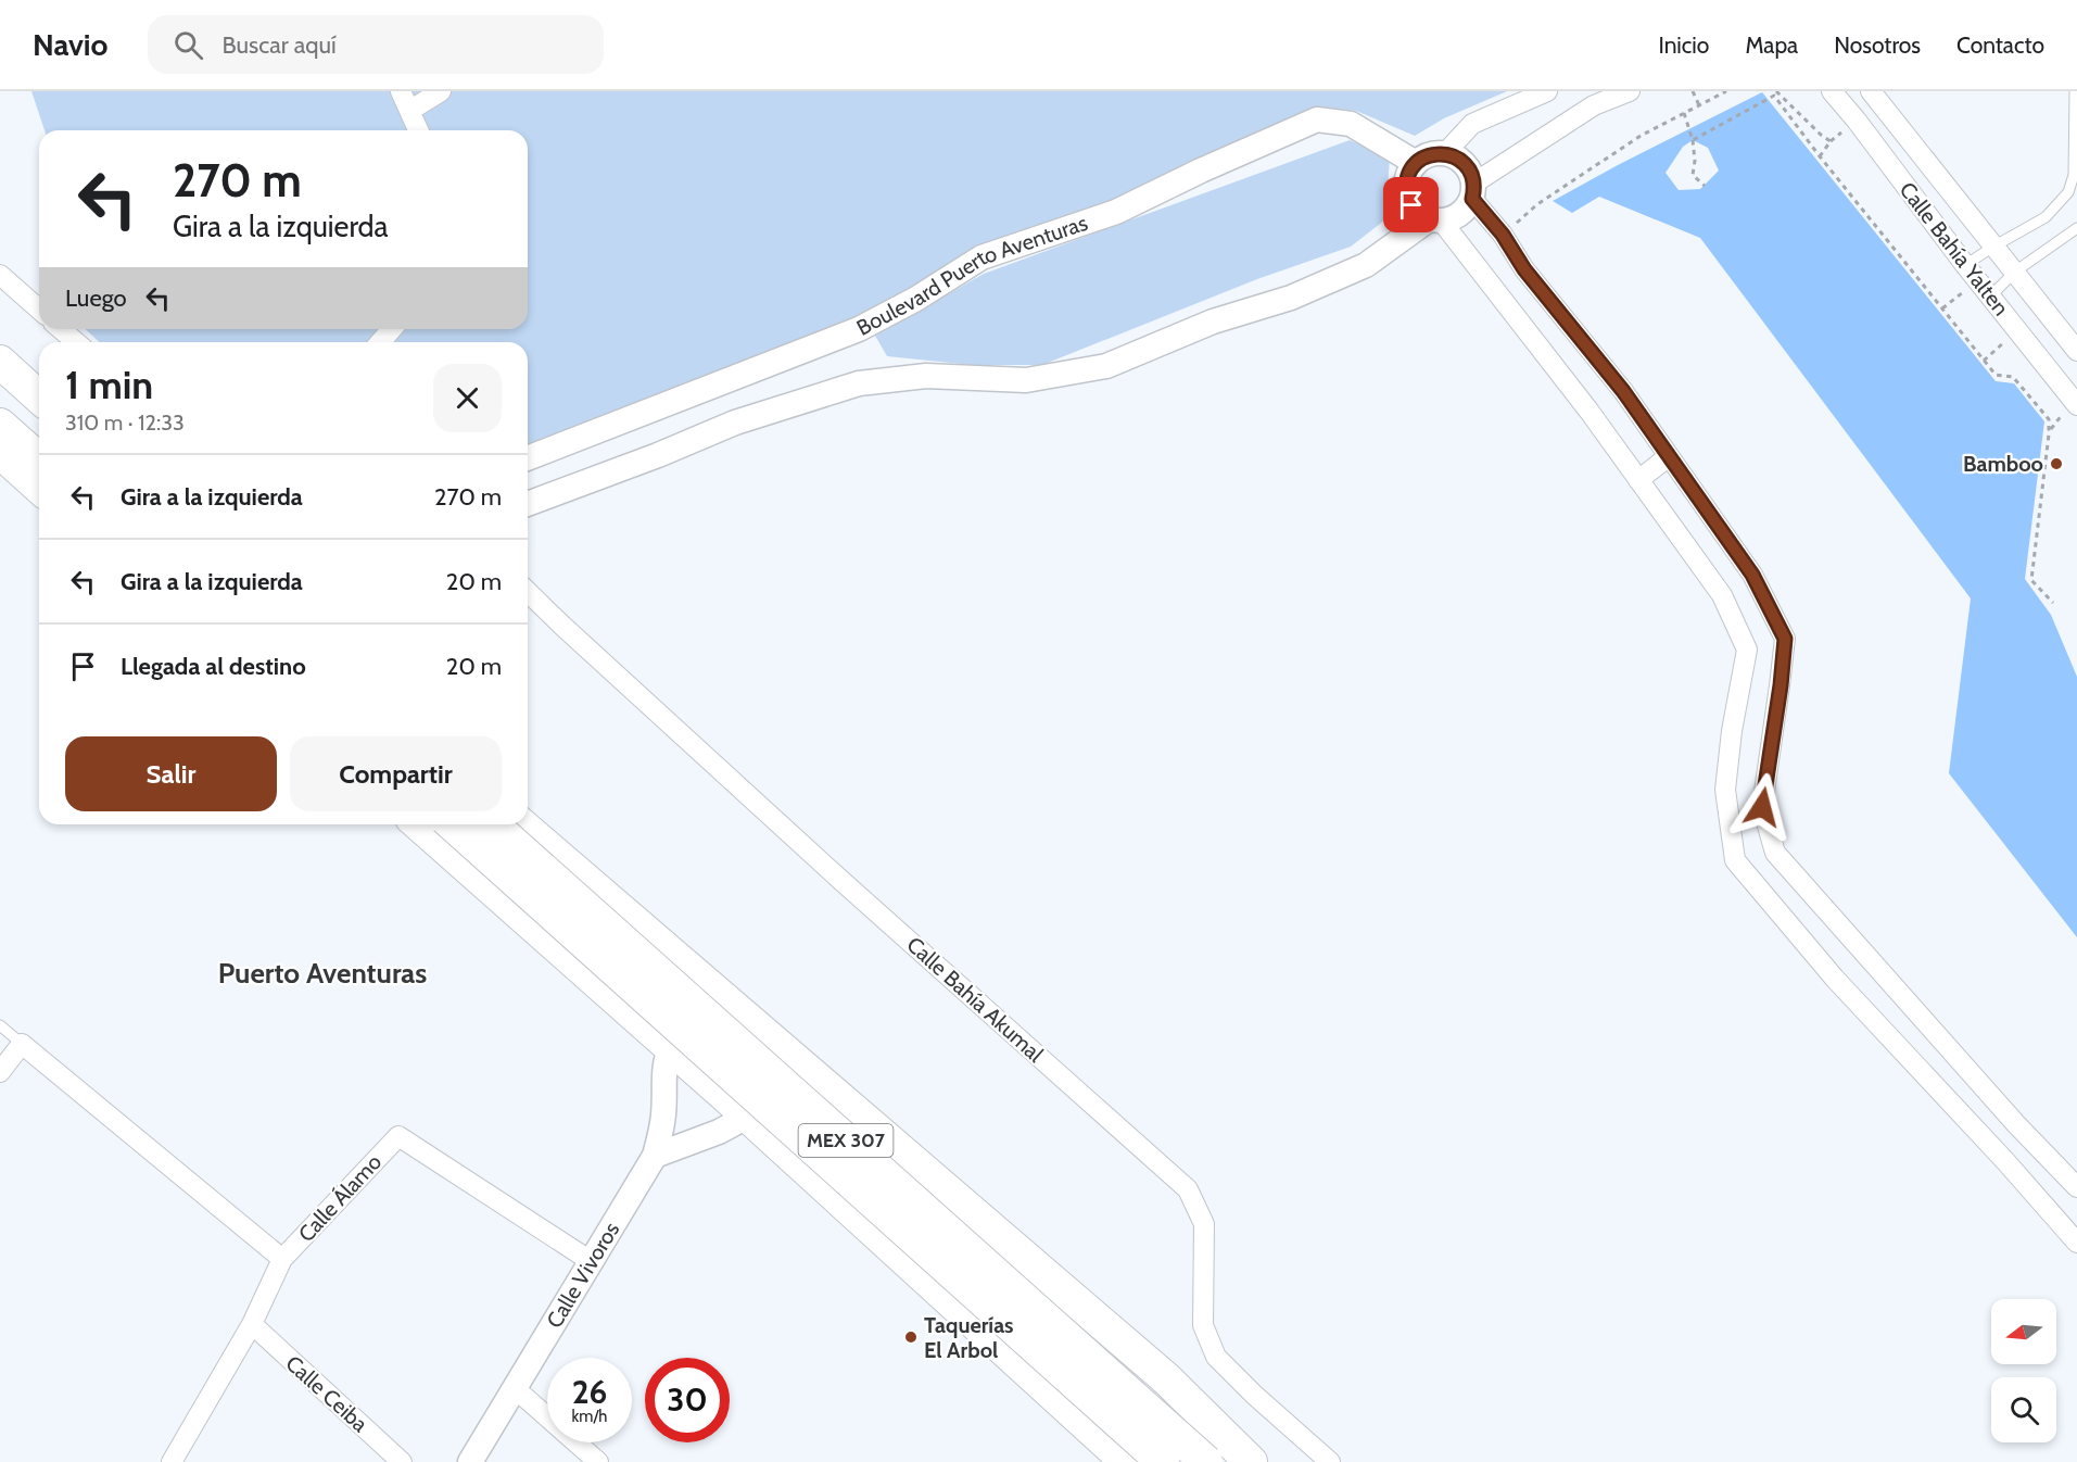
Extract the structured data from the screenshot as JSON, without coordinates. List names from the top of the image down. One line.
{"streets":{"highway":["MEX 307"],"street":["Calle Bahía Yalten","Boulevard Puerto Aventuras","Calle Bahía Akumal","Calle Álamo","Calle Vivoros","Calle Ceiba"]},"crossings":[["Calle Álamo","Calle Vivoros"],["Calle Álamo","Calle Ceiba"]],"districts":["Puerto Aventuras"],"places":["Bamboo","Taquerías El Arbol"],"north":"left","page":{"header":"Navio","search":"Buscar aquí","nav":["Inicio","Mapa","Nosotros","Contacto"],"turn":["270 m","Gira a la izquierda"],"then":"Luego","heading":["1 min","310 m · 12:33"],"list":[{"name":"Gira a la izquierda","value":"270 m"},{"name":"Gira a la izquierda","value":"20 m"},{"name":"Llegada al destino","value":"20 m"}],"buttons":["Salir","Compartir"],"speed":"26 km/h","limit":"30"}}
